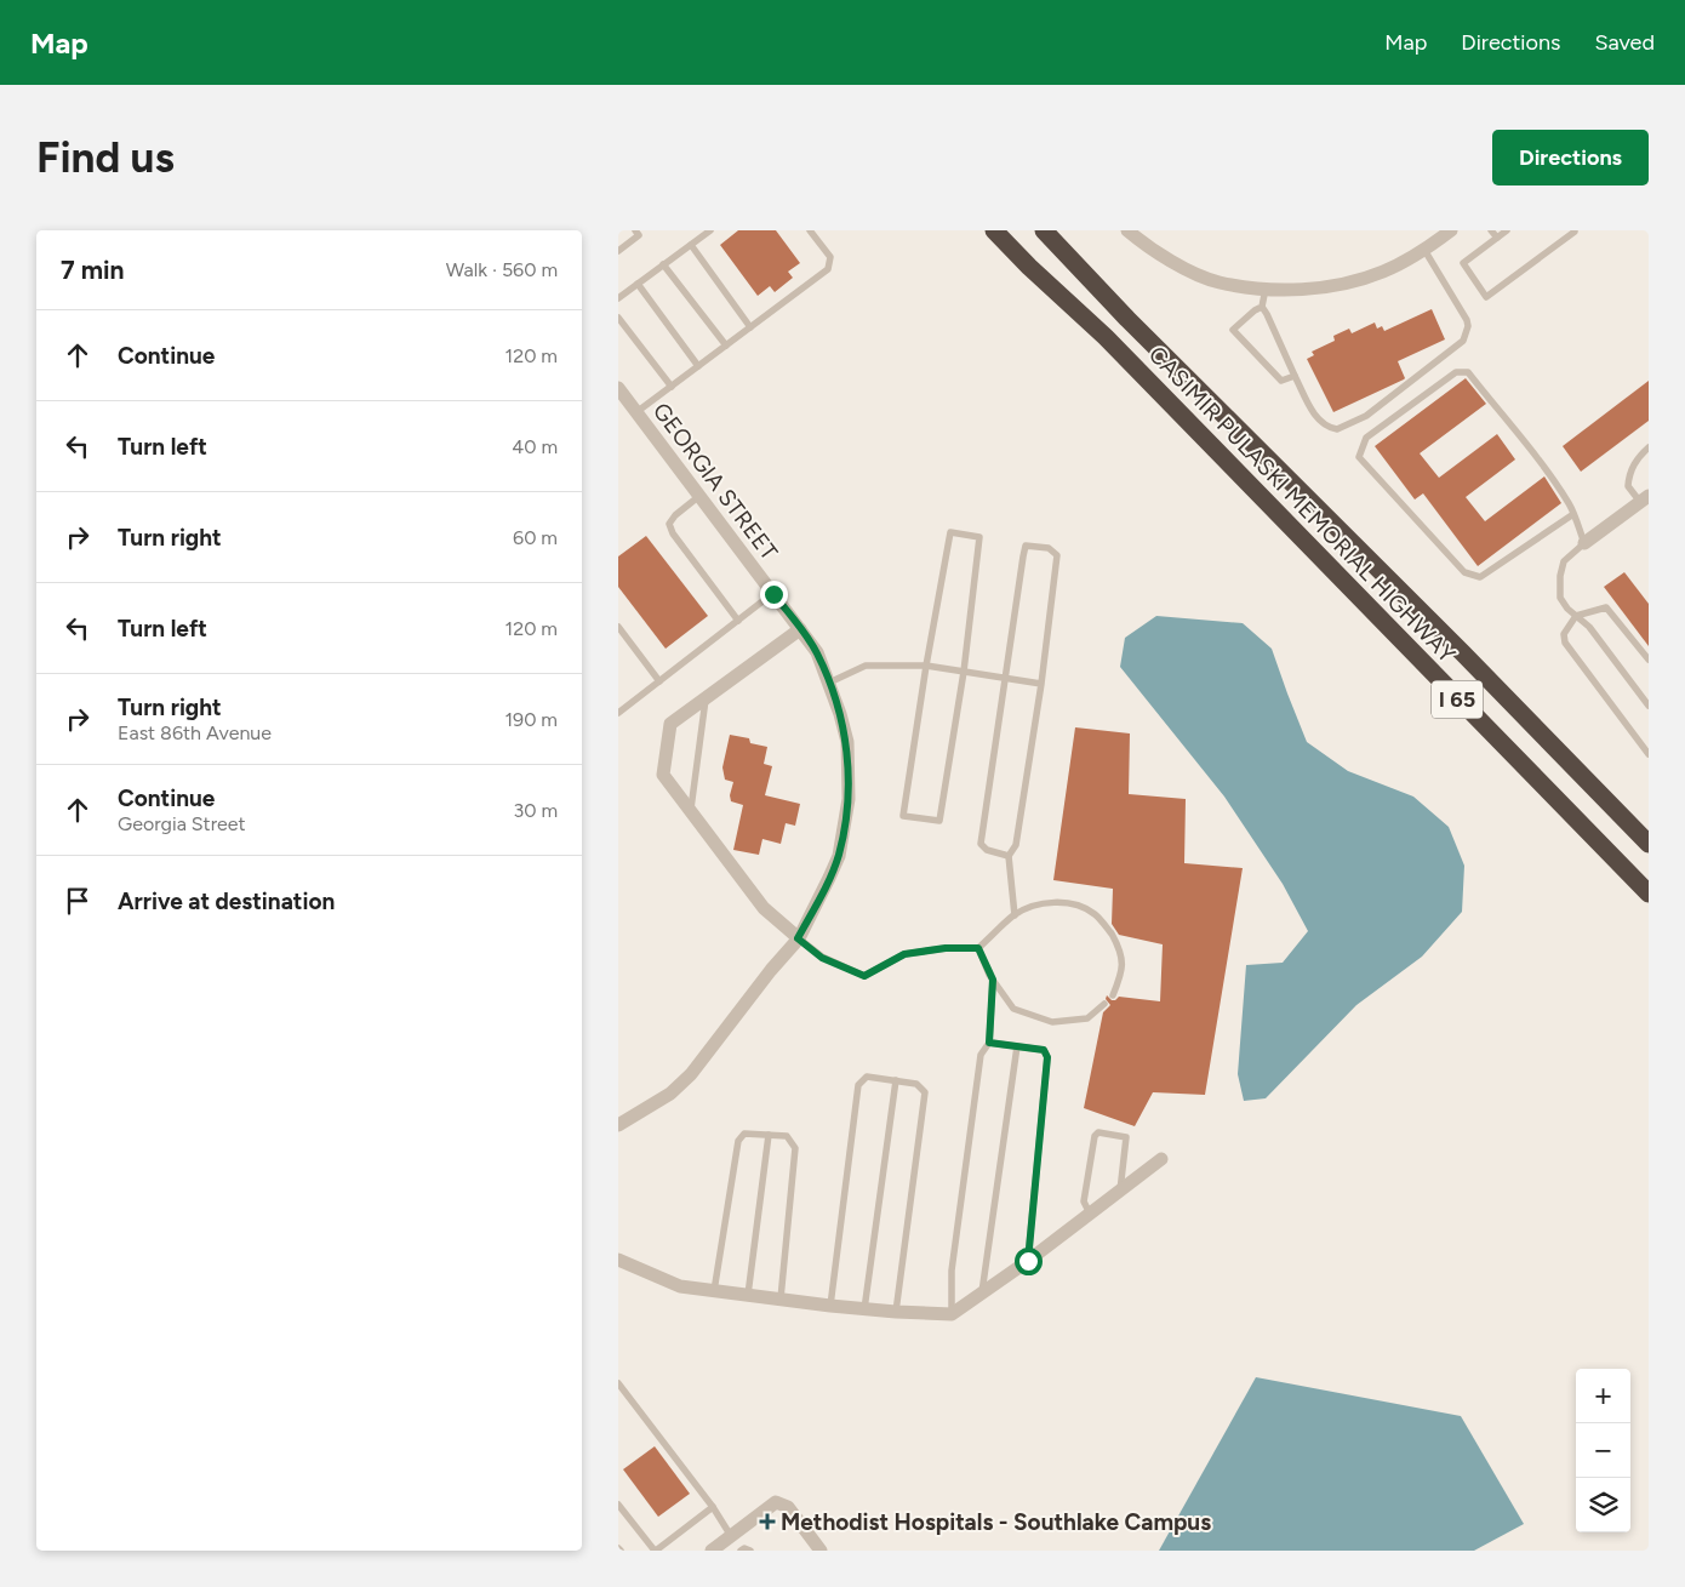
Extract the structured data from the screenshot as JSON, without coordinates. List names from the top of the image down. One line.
{"streets":{"highway":["CASIMIR PULASKI MEMORIAL HIGHWAY","I 65"],"street":["GEORGIA STREET"]},"places":{"health":["Methodist Hospitals - Southlake Campus"]},"page":{"header":"Map","nav":["Map","Directions","Saved"],"buttons":"Directions","title":"Find us","heading":["7 min","Walk · 560 m"],"list":[["Continue","120 m"],["Turn left","40 m"],["Turn right","60 m"],["Turn left","120 m"],["Turn right","East 86th Avenue","190 m"],["Continue","Georgia Street","30 m"],"Arrive at destination"],"map_buttons":["+","−"]}}
